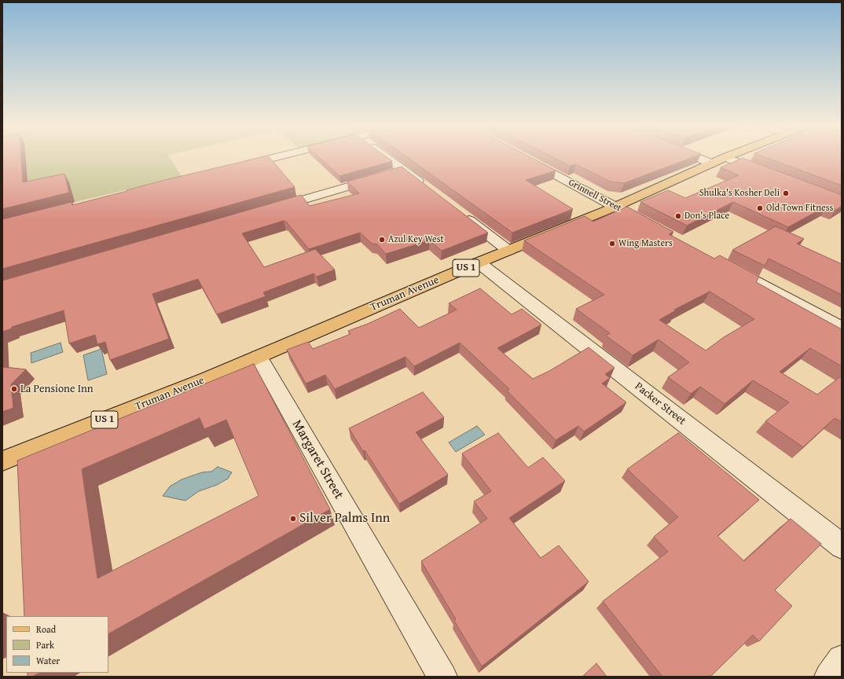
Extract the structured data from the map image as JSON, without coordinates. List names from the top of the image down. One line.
{"streets":{"main road":["US 1","Truman Avenue"],"street":["Grinnell Street","Packer Street","Margaret Street"]},"crossings":[["Grinnell Street","Truman Avenue"],["Truman Avenue","Packer Street"],["Truman Avenue","Margaret Street"]],"places":["Shulka's Kosher Deli","Old Town Fitness","Don's Place","Azul Key West","Wing Masters","La Pensione Inn","Silver Palms Inn"],"legend":["Road","Park","Water"]}
